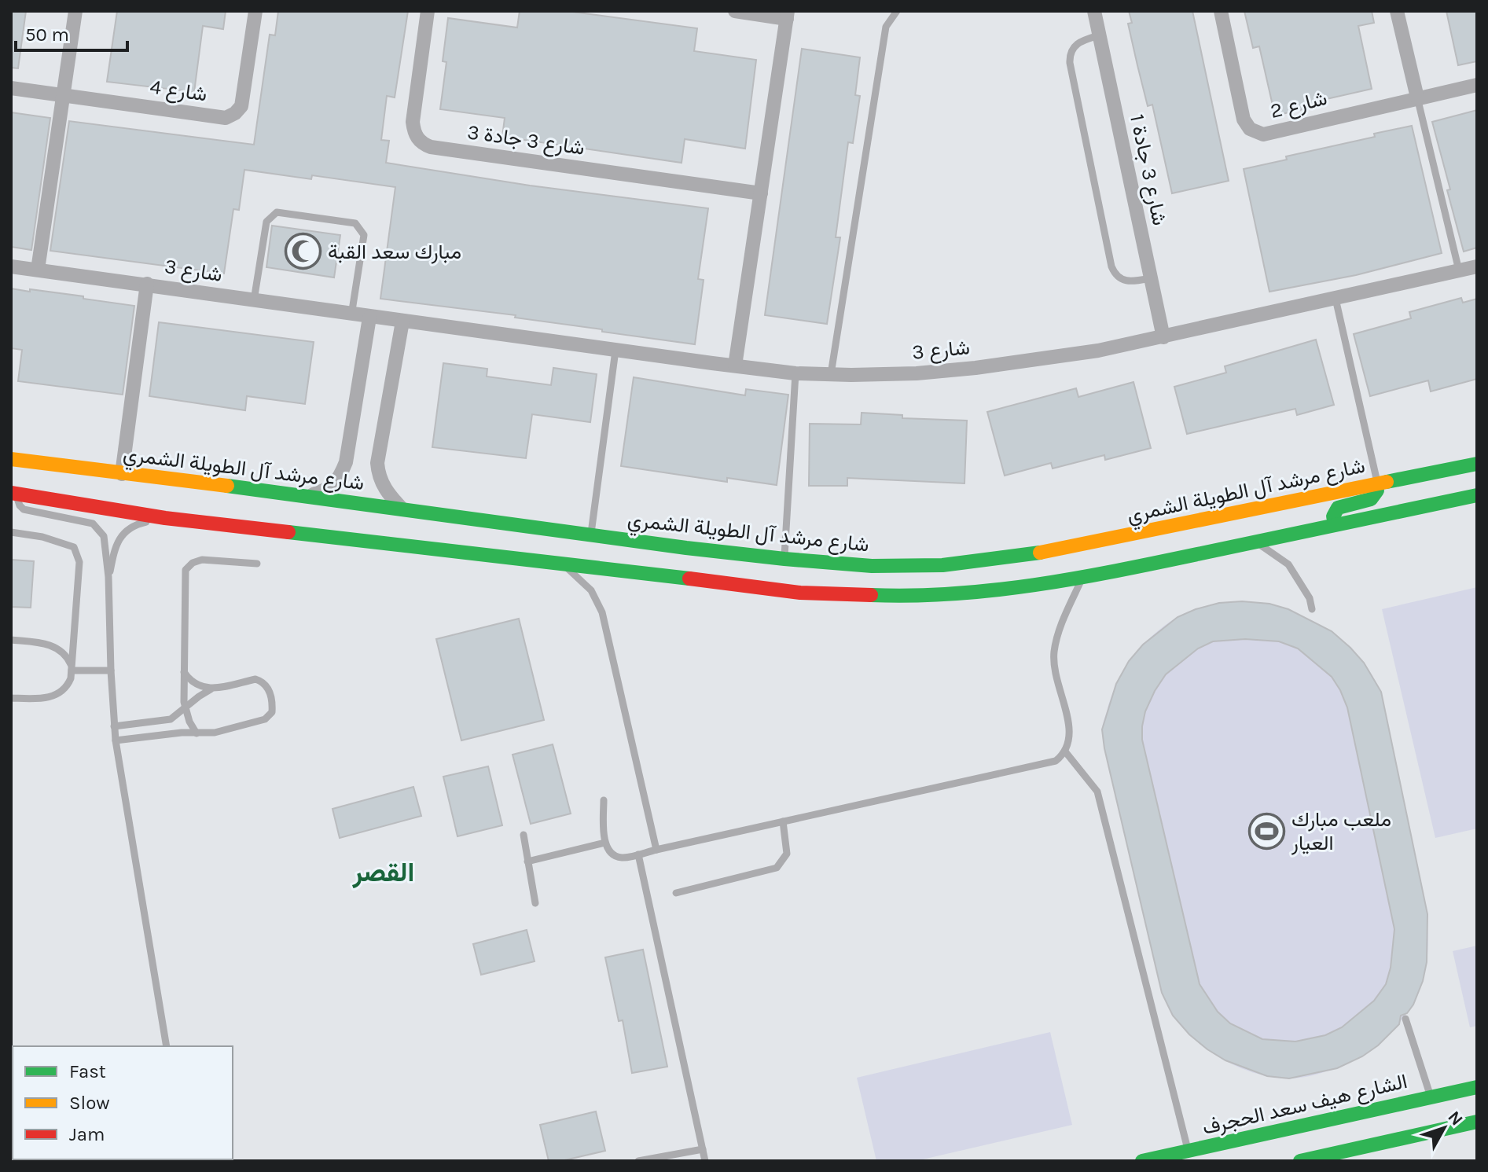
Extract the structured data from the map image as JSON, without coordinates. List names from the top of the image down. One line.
{"streets":{"main road":["شارع مرشد آل الطويلة الشمري","الشارع هيف سعد الحجرف"],"street":["شارع 4","شارع 2","شارع 3 جادة 3","شارع 3 جادة 1","شارع 3"]},"crossings":[["شارع 3 جادة 1","شارع 3"]],"districts":["القصر"],"places":{"mosque":["مبارك سعد القبة"],"sports":["ملعب مبارك العيار"]},"legend":["Fast","Slow","Jam"],"scale_bar":"50 m","north":"top right"}
